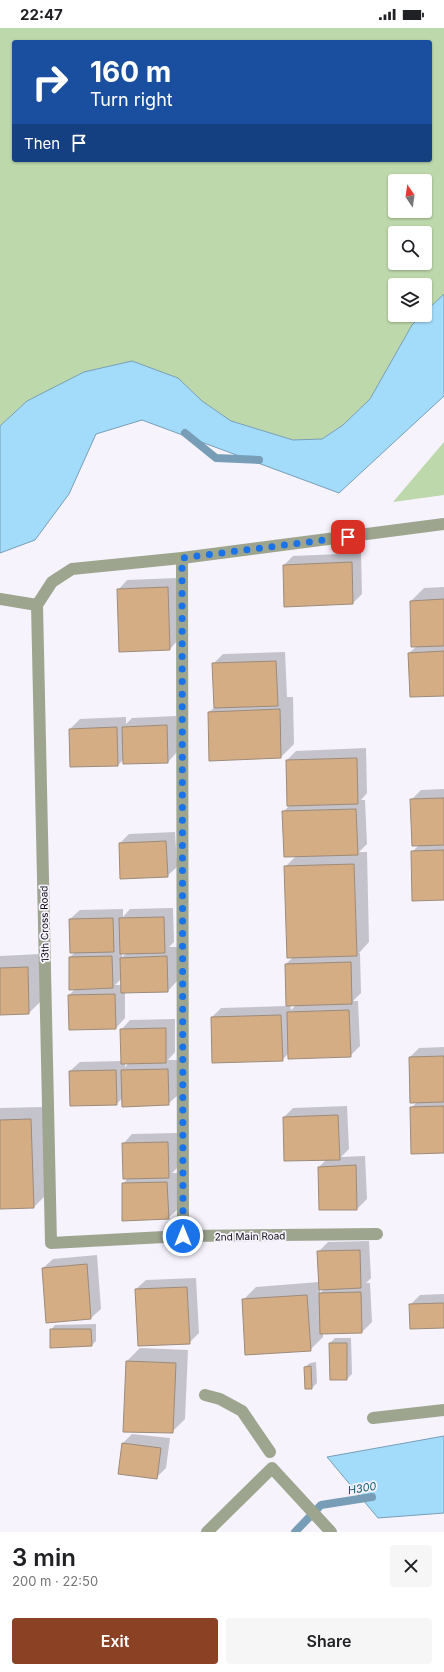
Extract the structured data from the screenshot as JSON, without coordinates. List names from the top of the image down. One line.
{"streets":{"street":["13th Cross Road","2nd Main Road"]},"crossings":[["13th Cross Road","2nd Main Road"]],"water":["H300"],"north":"top","page":{"status":"22:47","turn":["160 m","Turn right"],"then":"Then","heading":["3 min","200 m · 22:50"],"buttons":["Exit","Share"]}}
